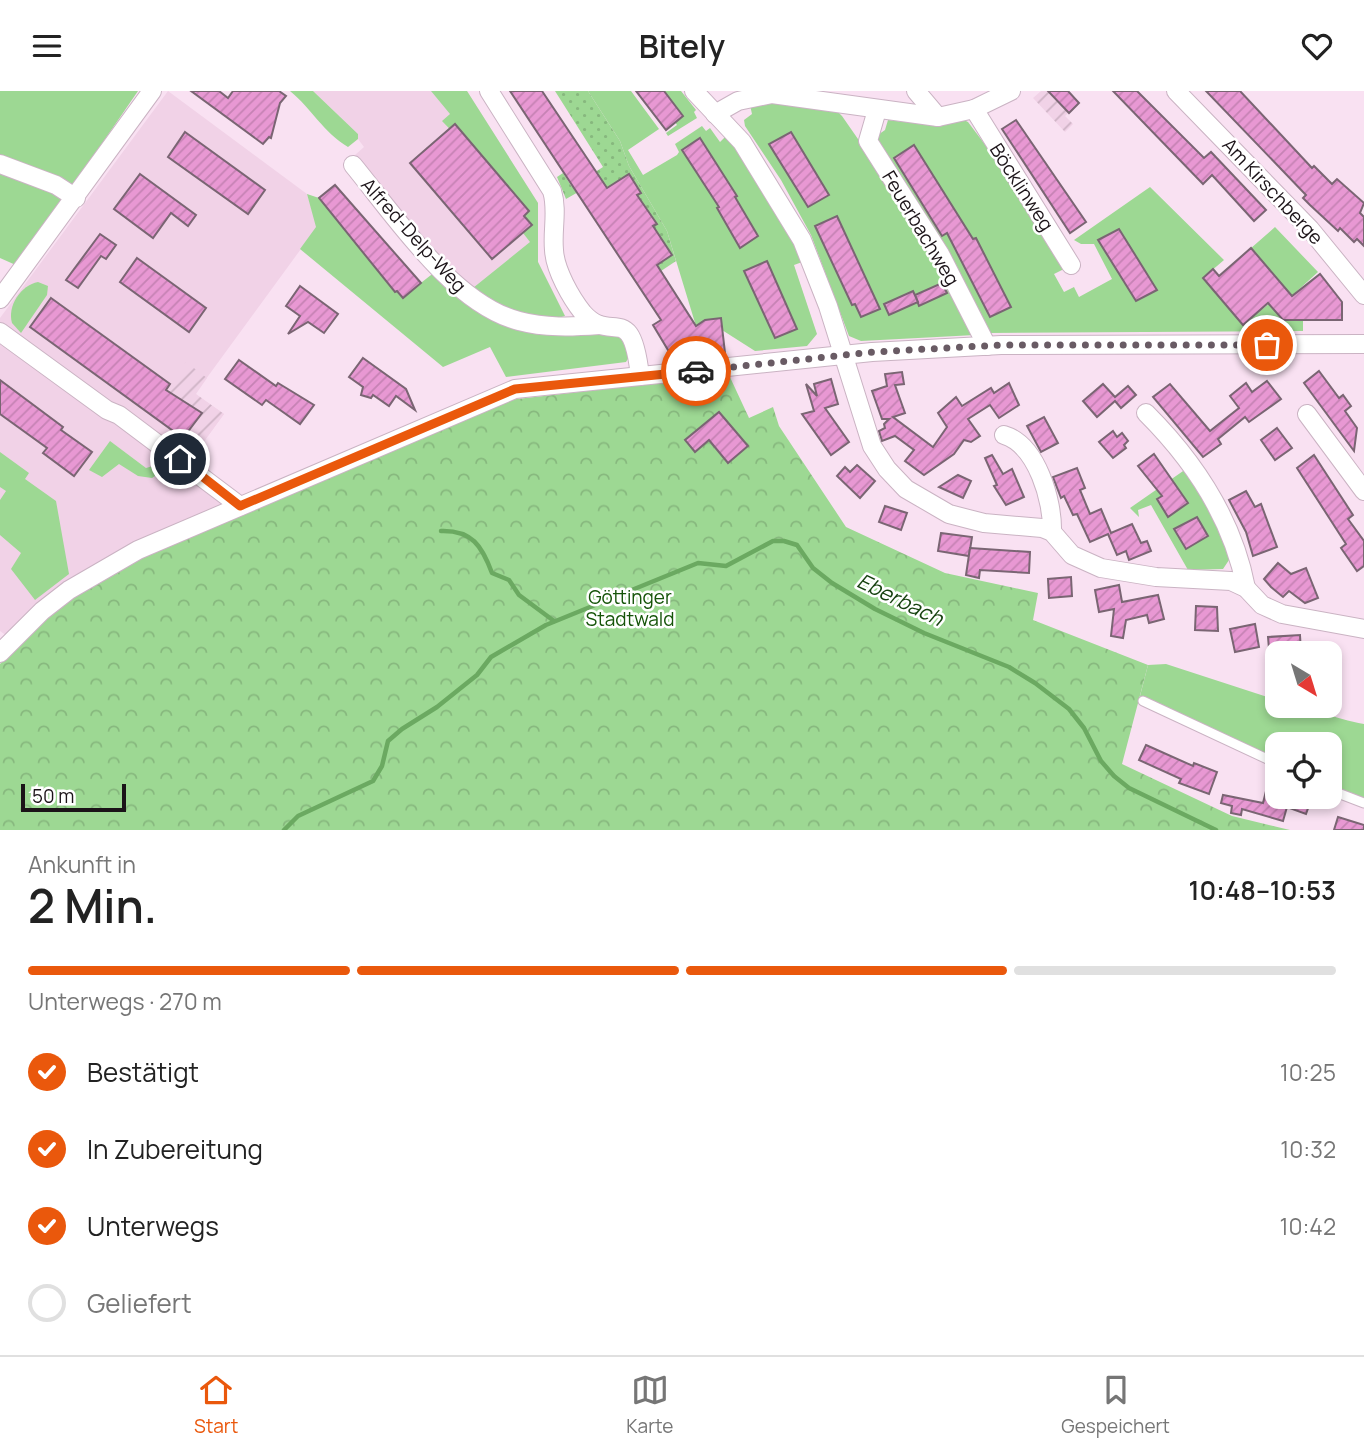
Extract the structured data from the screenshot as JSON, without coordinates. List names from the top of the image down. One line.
{"streets":{"street":["Böcklinweg","Am Kirschberge","Feuerbachweg","Alfred-Delp-Weg"]},"water":["Eberbach"],"parks":["Göttinger Stadtwald"],"scale_bar":"50 m","north":"bottom right","page":{"header":"Bitely","scale":"50 m","heading":["2 Min.","Ankunft in","10:48–10:53"],"bar":"Unterwegs · 270 m","list":[["Bestätigt","10:25"],["In Zubereitung","10:32"],["Unterwegs","10:42"],"Geliefert"],"tabs":["Start","Karte","Gespeichert"]}}
